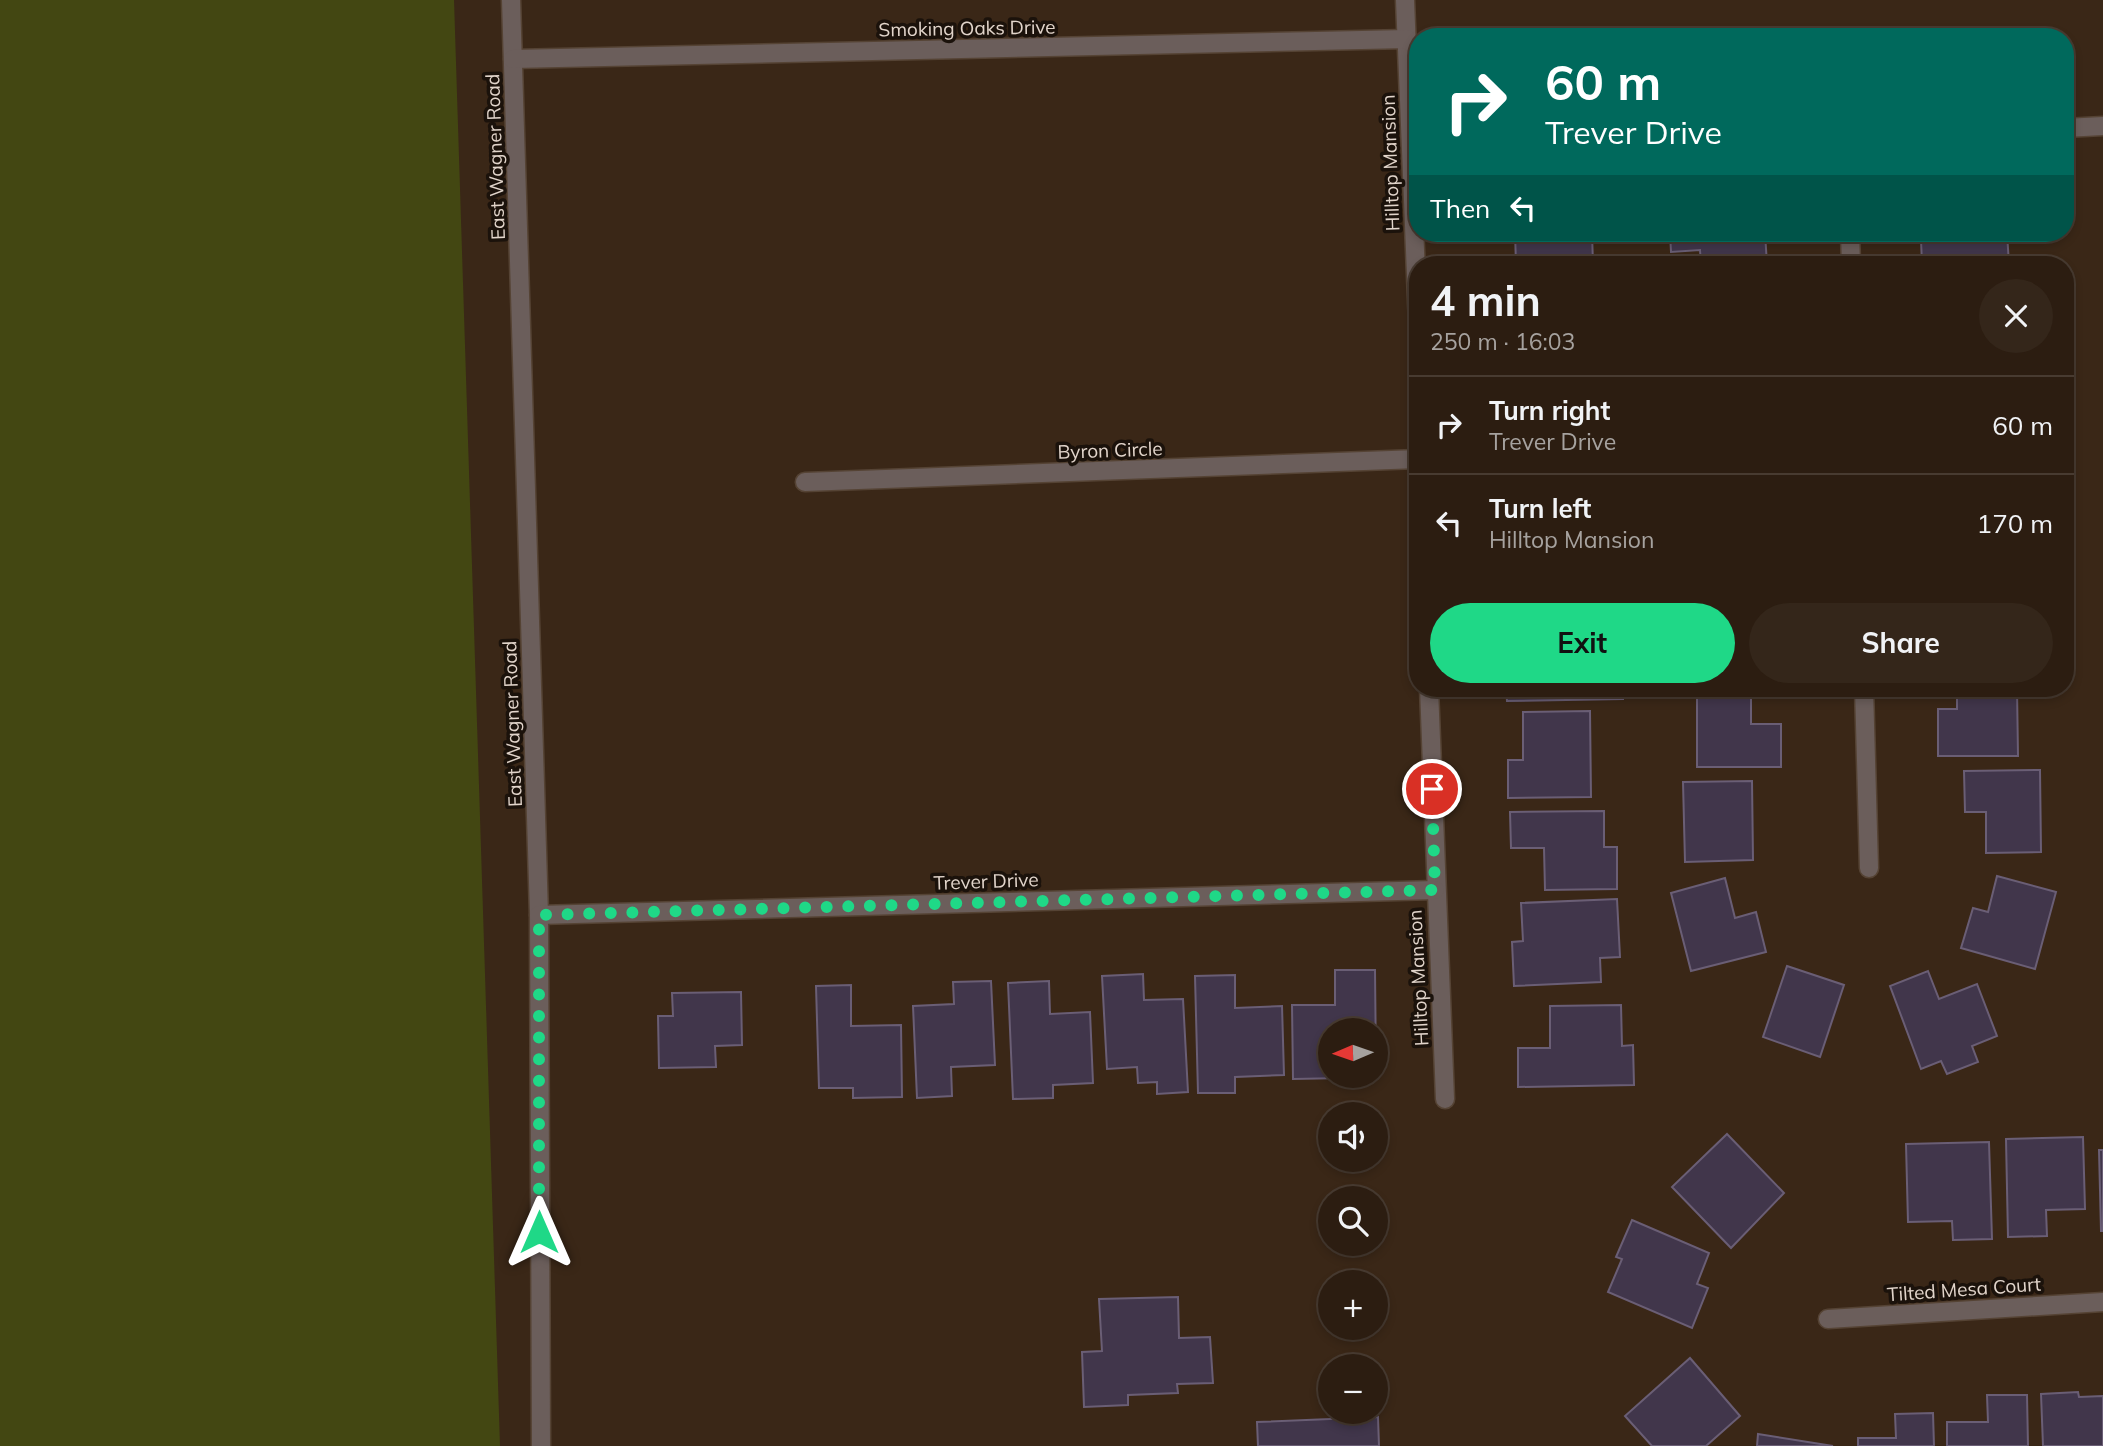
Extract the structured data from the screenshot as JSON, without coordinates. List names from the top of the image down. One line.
{"streets":{"street":["Smoking Oaks Drive","East Wagner Road","Hilltop Mansion","Byron Circle","Trever Drive","Tilted Mesa Court"]},"crossings":[["Smoking Oaks Drive","East Wagner Road"],["East Wagner Road","Trever Drive"],["Hilltop Mansion","Trever Drive"]],"north":"left","page":{"turn":["60 m","Trever Drive"],"then":"Then","heading":["4 min","250 m · 16:03"],"list":[{"name":"Turn right","note":"Trever Drive","value":"60 m"},{"name":"Turn left","note":"Hilltop Mansion","value":"170 m"}],"buttons":["Exit","Share"],"map_buttons":["+","−"]}}
